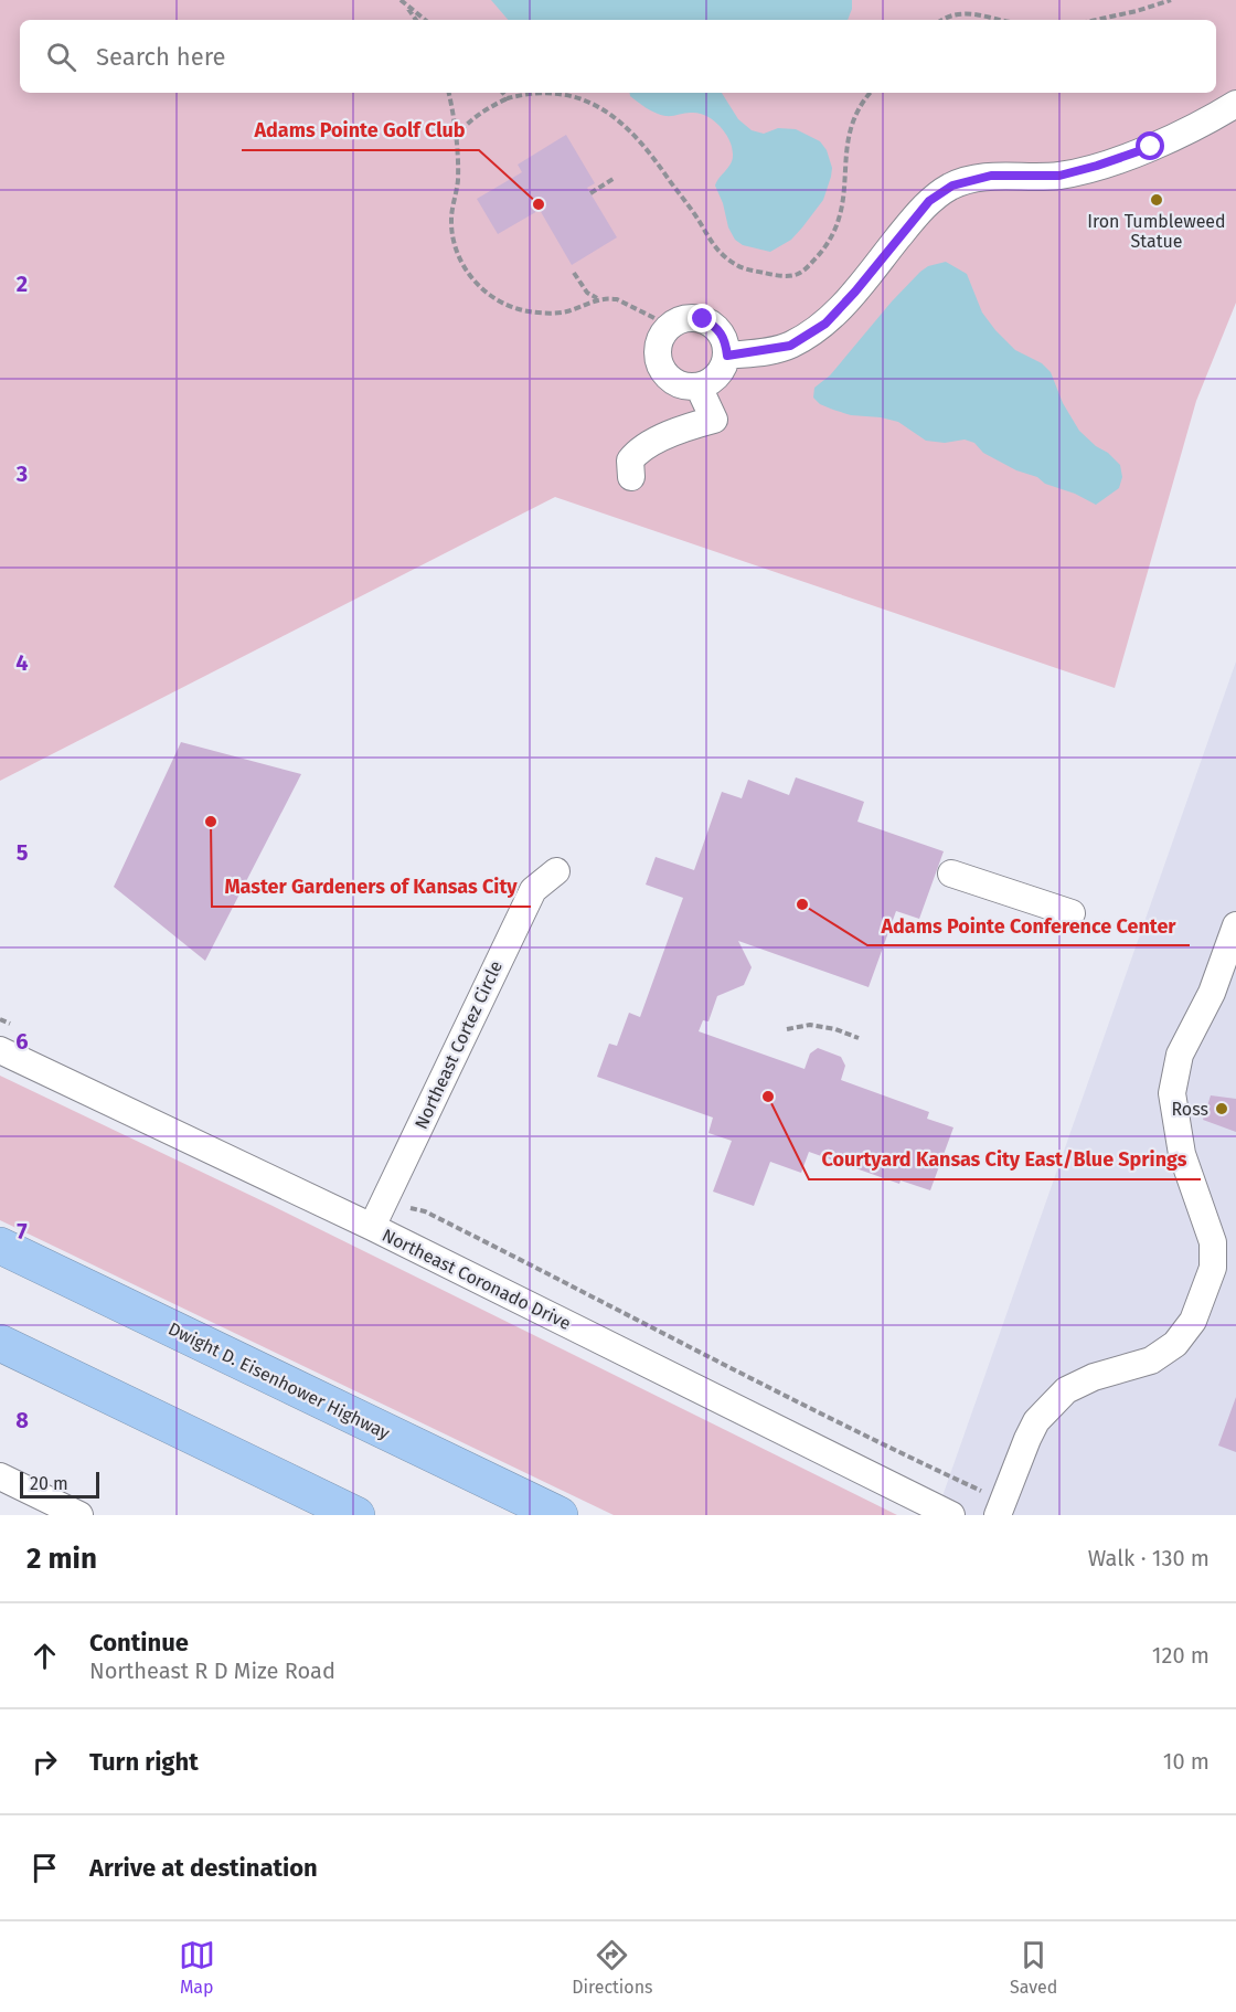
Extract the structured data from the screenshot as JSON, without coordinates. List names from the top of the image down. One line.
{"streets":{"highway":["Dwight D. Eisenhower Highway"],"street":["Northeast Cortez Circle","Northeast Coronado Drive"]},"crossings":[["Northeast Cortez Circle","Northeast Coronado Drive"]],"places":["Iron Tumbleweed Statue","Adams Pointe Golf Club","Master Gardeners of Kansas City","Adams Pointe Conference Center","Courtyard Kansas City East/Blue Springs","Ross"],"scale_bar":"20 m","page":{"search":"Search here","scale":"20 m","heading":["2 min","Walk · 130 m"],"list":[["Continue","Northeast R D Mize Road","120 m"],["Turn right","10 m"],"Arrive at destination"],"nav":["Map","Directions","Saved"]},"grid":{"rows":["2","3","4","5","6","7","8"]}}
